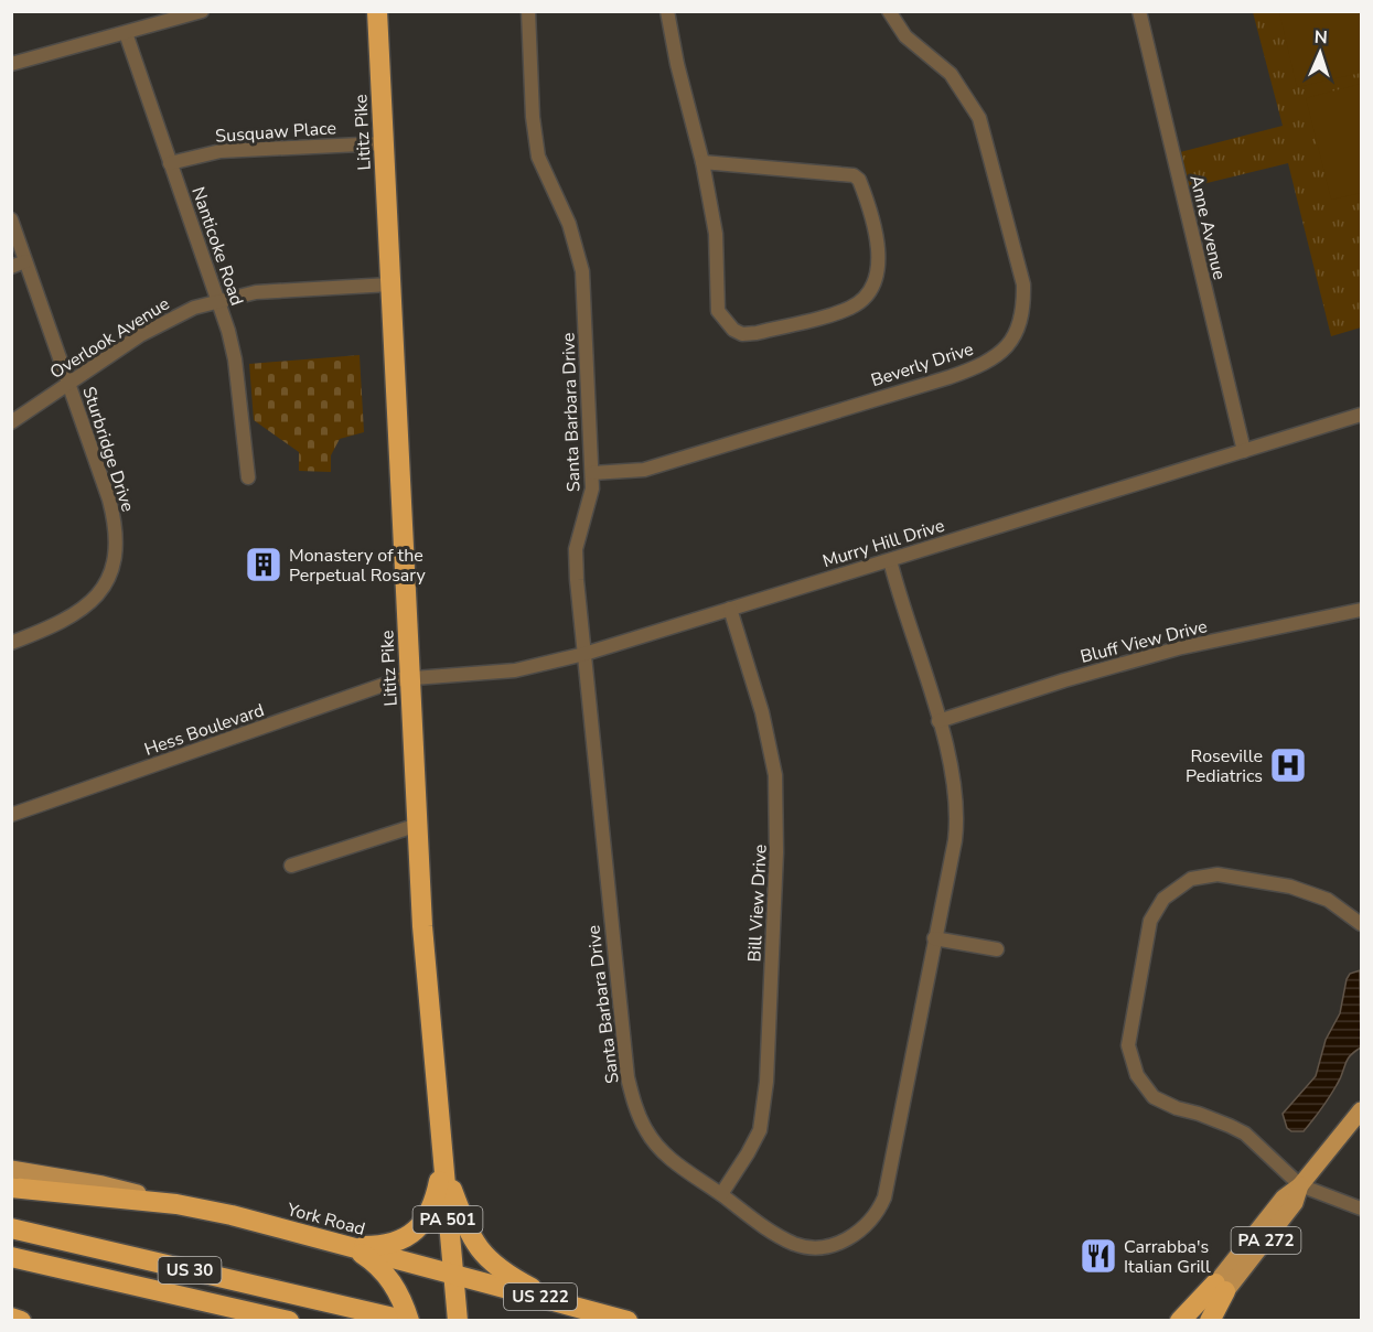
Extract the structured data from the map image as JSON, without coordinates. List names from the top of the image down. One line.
{"streets":{"highway":["Lititz Pike","York Road","PA 501","US 30","US 222"],"main road":["PA 272"],"street":["Susquaw Place","Anne Avenue","Nanticoke Road","Overlook Avenue","Beverly Drive","Santa Barbara Drive","Sturbridge Drive","Murry Hill Drive","Bluff View Drive","Hess Boulevard","Bill View Drive"]},"crossings":[["Susquaw Place","Lititz Pike"],["Susquaw Place","Nanticoke Road"],["Lititz Pike","Overlook Avenue"],["Lititz Pike","Murry Hill Drive"],["Lititz Pike","Hess Boulevard"],["Lititz Pike","York Road"],["Anne Avenue","Murry Hill Drive"],["Nanticoke Road","Overlook Avenue"],["Overlook Avenue","Sturbridge Drive"],["Beverly Drive","Santa Barbara Drive"],["Santa Barbara Drive","Murry Hill Drive"],["Santa Barbara Drive","Bluff View Drive"],["Santa Barbara Drive","Bill View Drive"],["Murry Hill Drive","Hess Boulevard"],["Murry Hill Drive","Bill View Drive"]],"places":{"building":["Monastery of the Perpetual Rosary"],"hospital":["Roseville Pediatrics"],"restaurant":["Carrabba's Italian Grill"]},"north":"top"}
